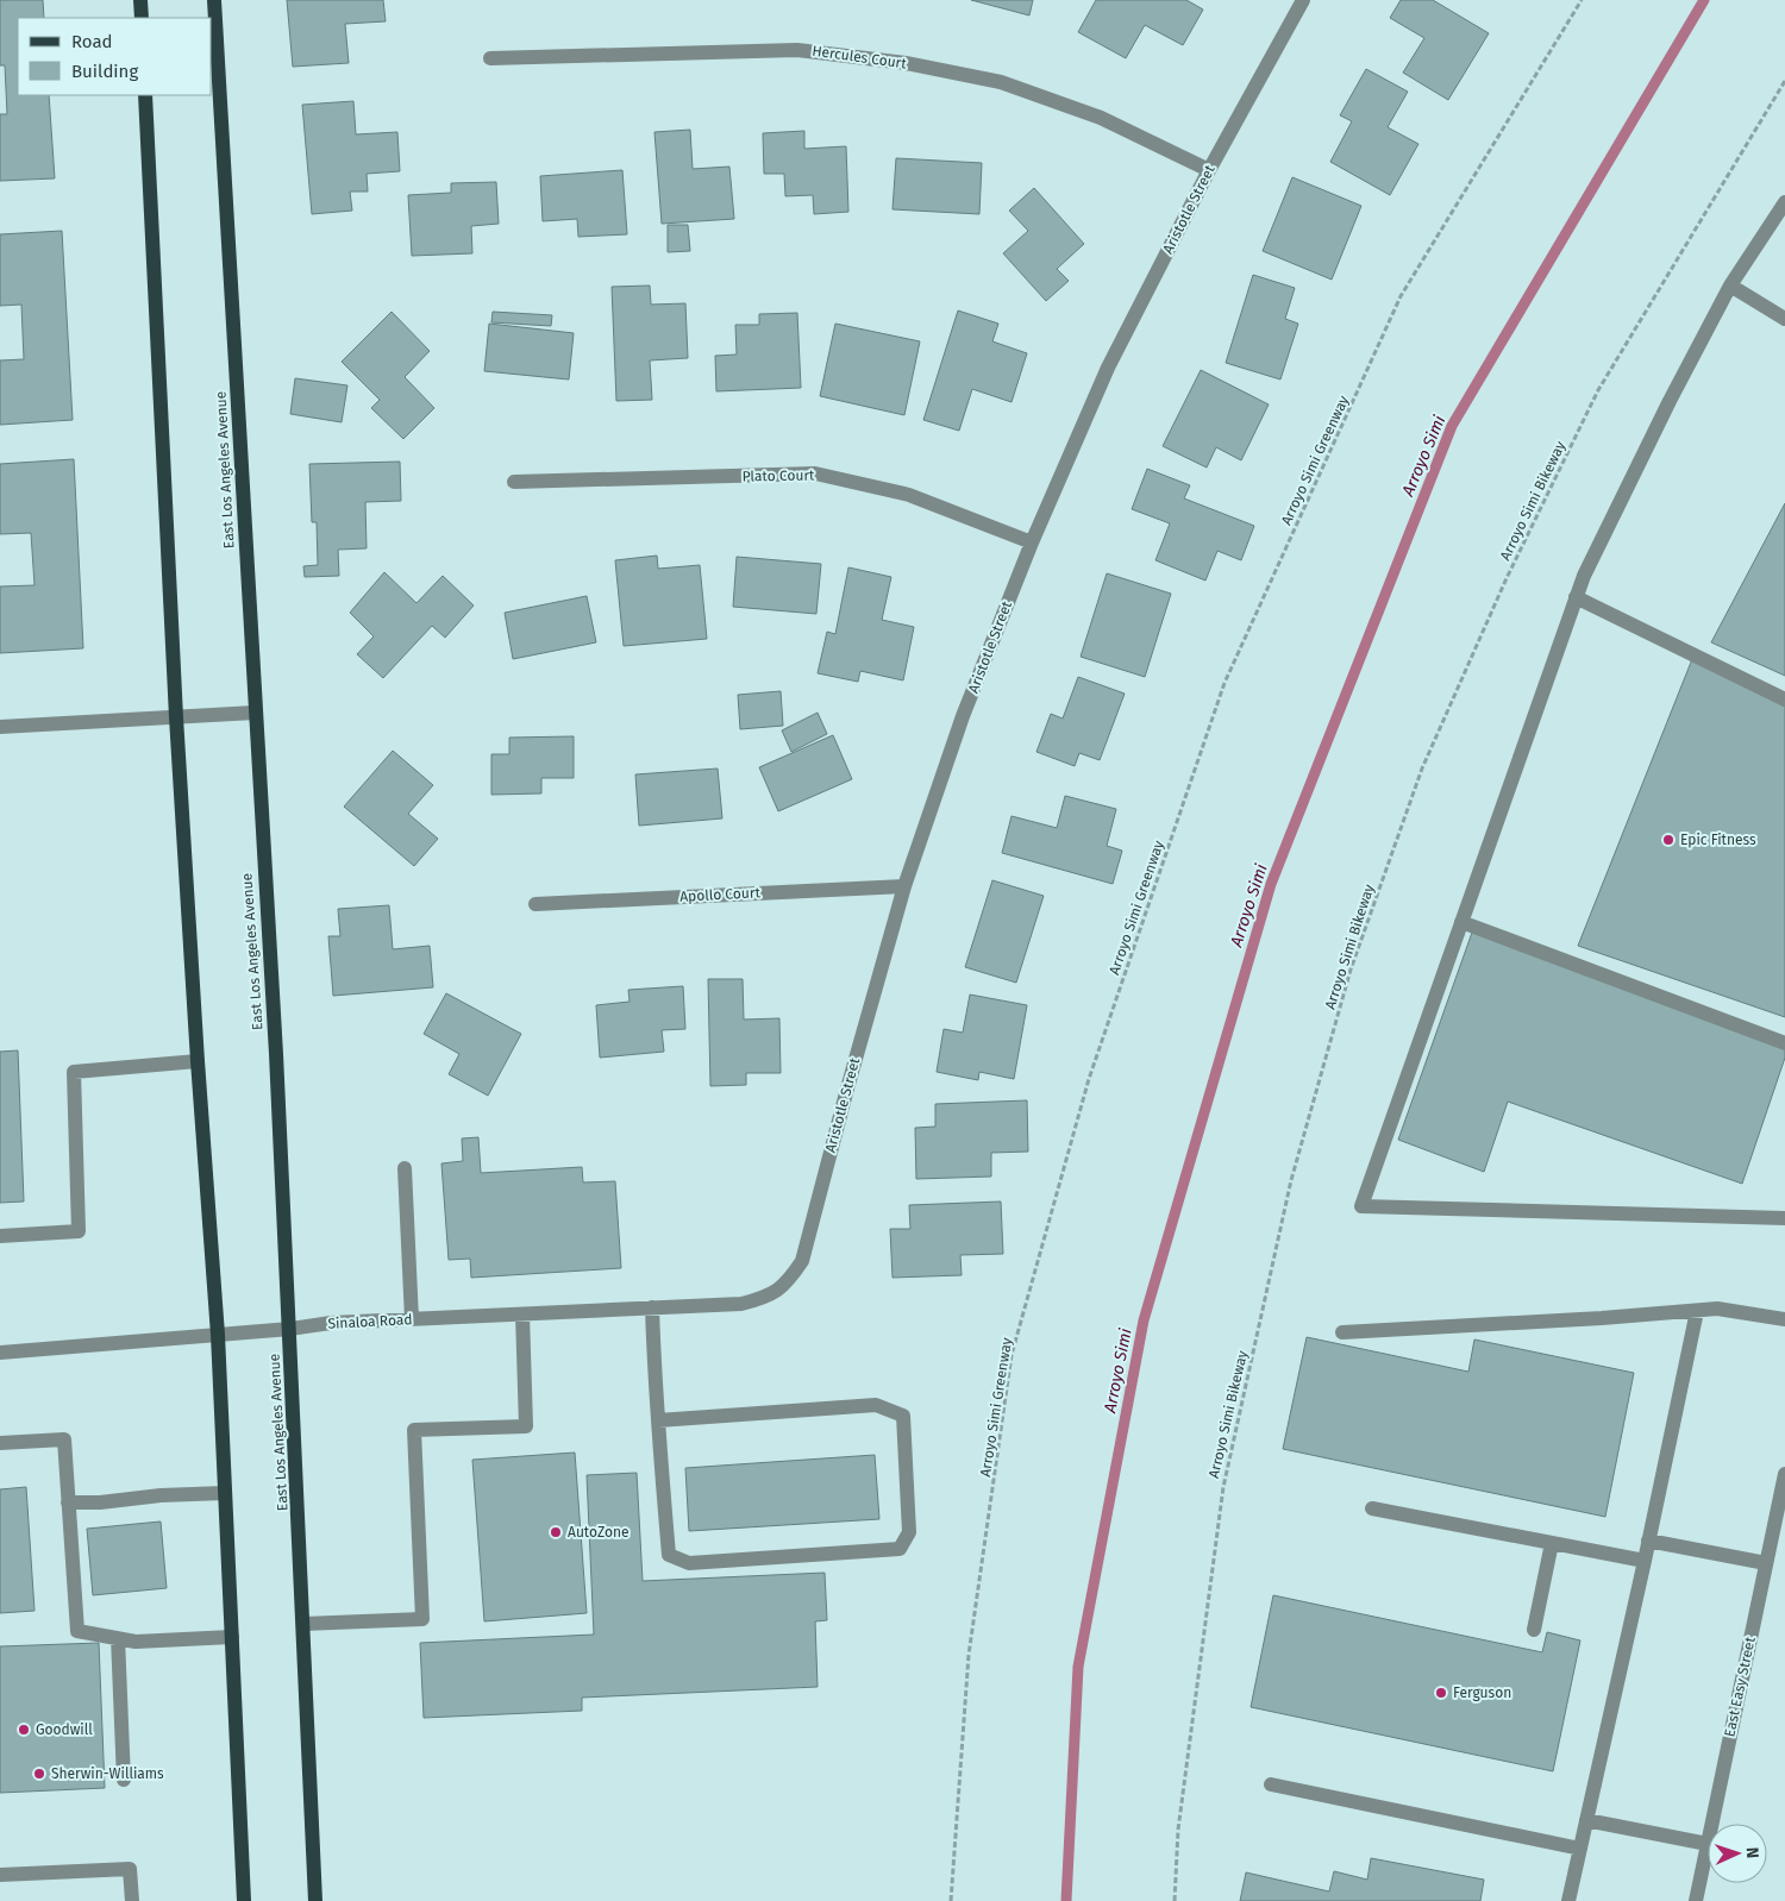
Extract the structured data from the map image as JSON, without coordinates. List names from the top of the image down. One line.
{"streets":{"main road":["East Los Angeles Avenue"],"street":["Hercules Court","Aristotle Street","Plato Court","Apollo Court","Sinaloa Road","East Easy Street"],"path":["Arroyo Simi Greenway","Arroyo Simi Bikeway"]},"crossings":[["Hercules Court","Aristotle Street"],["Aristotle Street","Plato Court"],["Aristotle Street","Apollo Court"],["Aristotle Street","Sinaloa Road"],["East Los Angeles Avenue","Sinaloa Road"]],"water":["Arroyo Simi"],"places":["Epic Fitness","AutoZone","Ferguson","Goodwill","Sherwin-Williams"],"legend":["Road","Building"],"north":"right"}
